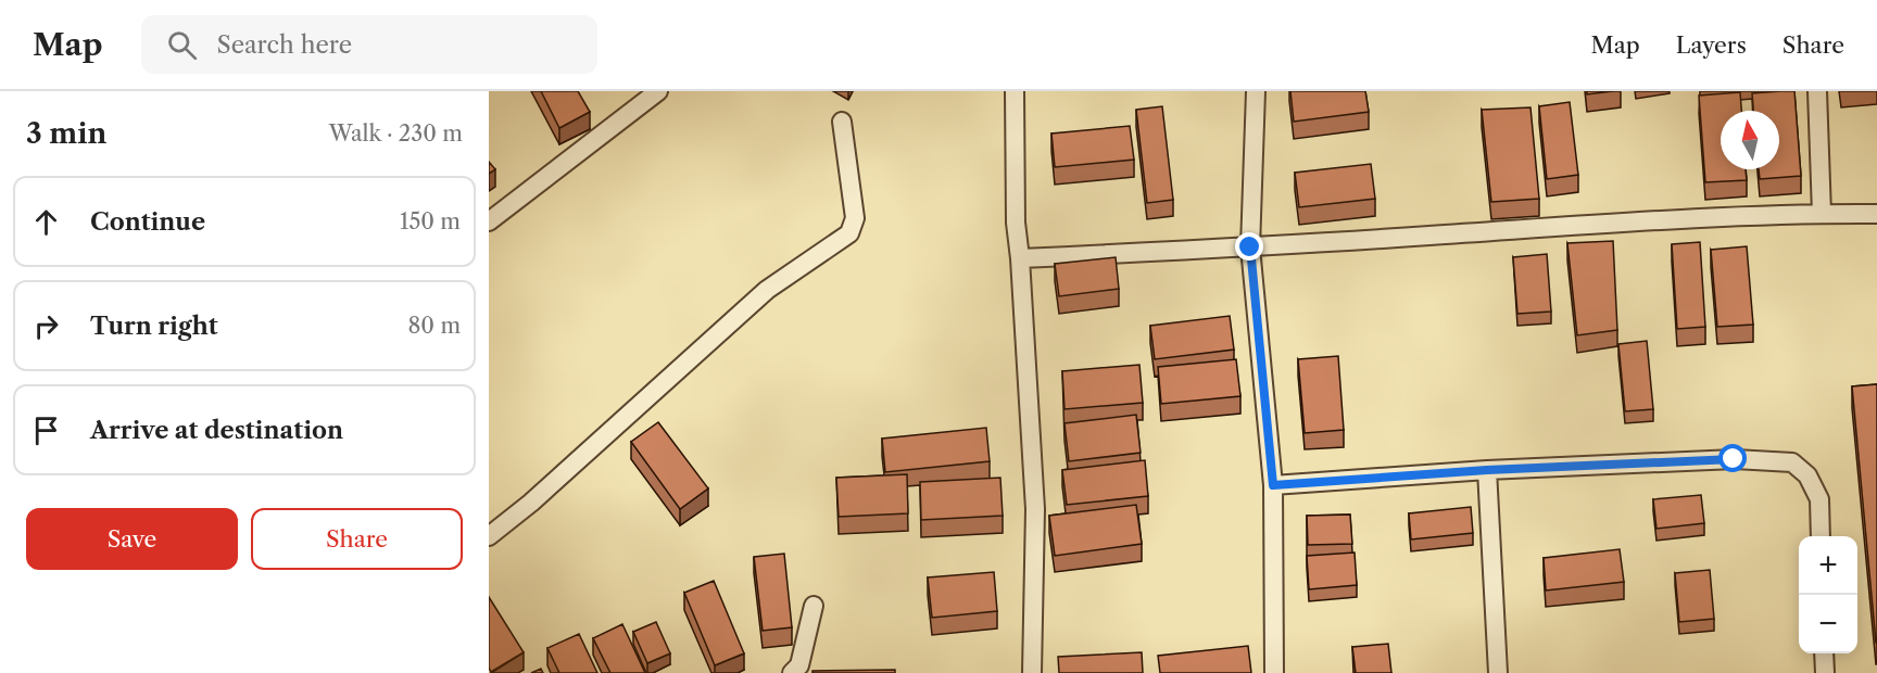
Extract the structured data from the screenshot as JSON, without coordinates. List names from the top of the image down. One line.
{"north":"top","page":{"header":"Map","search":"Search here","nav":["Map","Layers","Share"],"heading":["3 min","Walk · 230 m"],"list":[["Continue","150 m"],["Turn right","80 m"],"Arrive at destination"],"buttons":["Save","Share"],"map_buttons":["+","−"]}}
